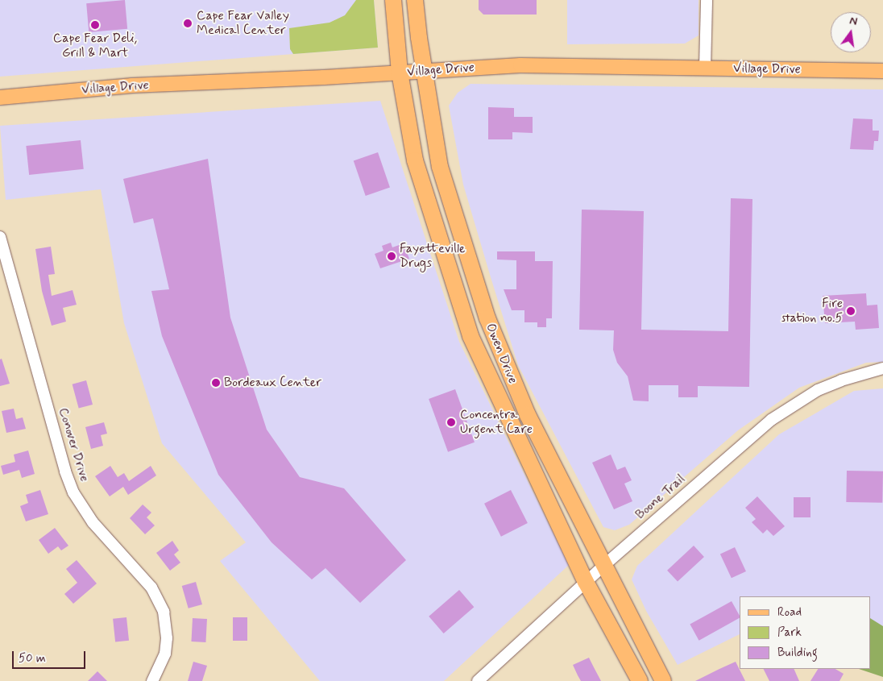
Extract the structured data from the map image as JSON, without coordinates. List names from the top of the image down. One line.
{"streets":{"highway":["Owen Drive"],"main road":["Village Drive"],"street":["Conover Drive","Boone Trail"]},"crossings":[["Village Drive","Owen Drive"],["Owen Drive","Boone Trail"]],"places":["Cape Fear Valley Medical Center","Cape Fear Deli, Grill & Mart","Fayetteville Drugs","Fire station no.5","Bordeaux Center","Concentra Urgent Care"],"legend":["Road","Park","Building"],"scale_bar":"50 m","north":"top"}
